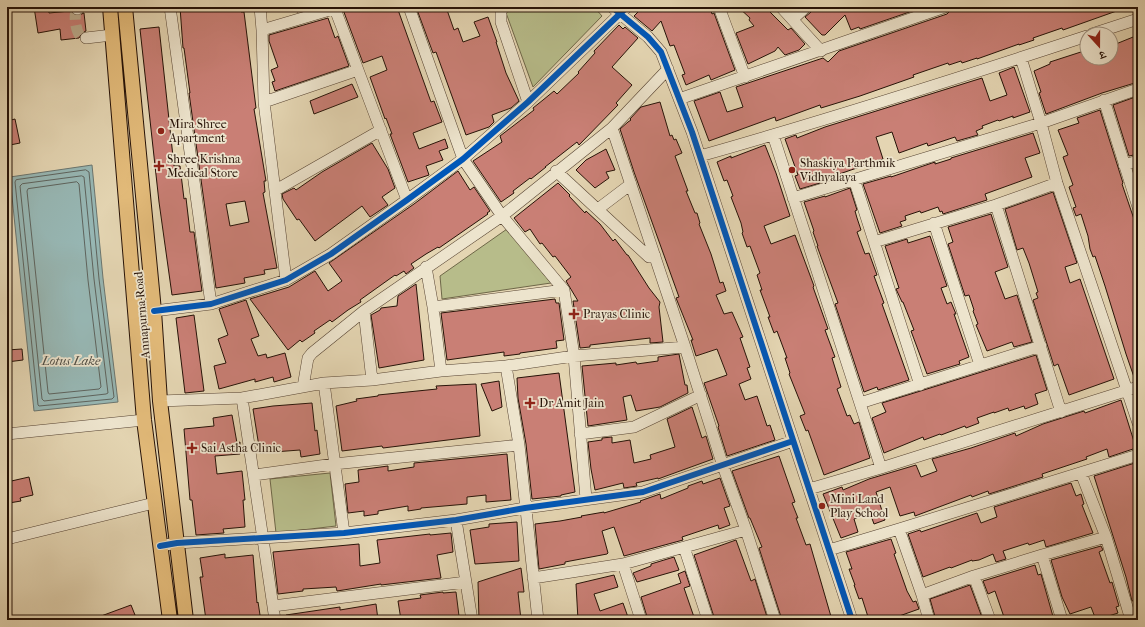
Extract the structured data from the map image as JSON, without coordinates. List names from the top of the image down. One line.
{"streets":{"main road":["Annapurna Road"]},"water":["Lotus Lake"],"places":{"other":["Mira Shree Apartment","Shaskiya Parthmik Vidhyalaya","Mini Land Play School"],"health":["Shree Krishna Medical Store","Prayas Clinic","Dr Amit Jain","Sai Astha Clinic"]},"north":"bottom"}
